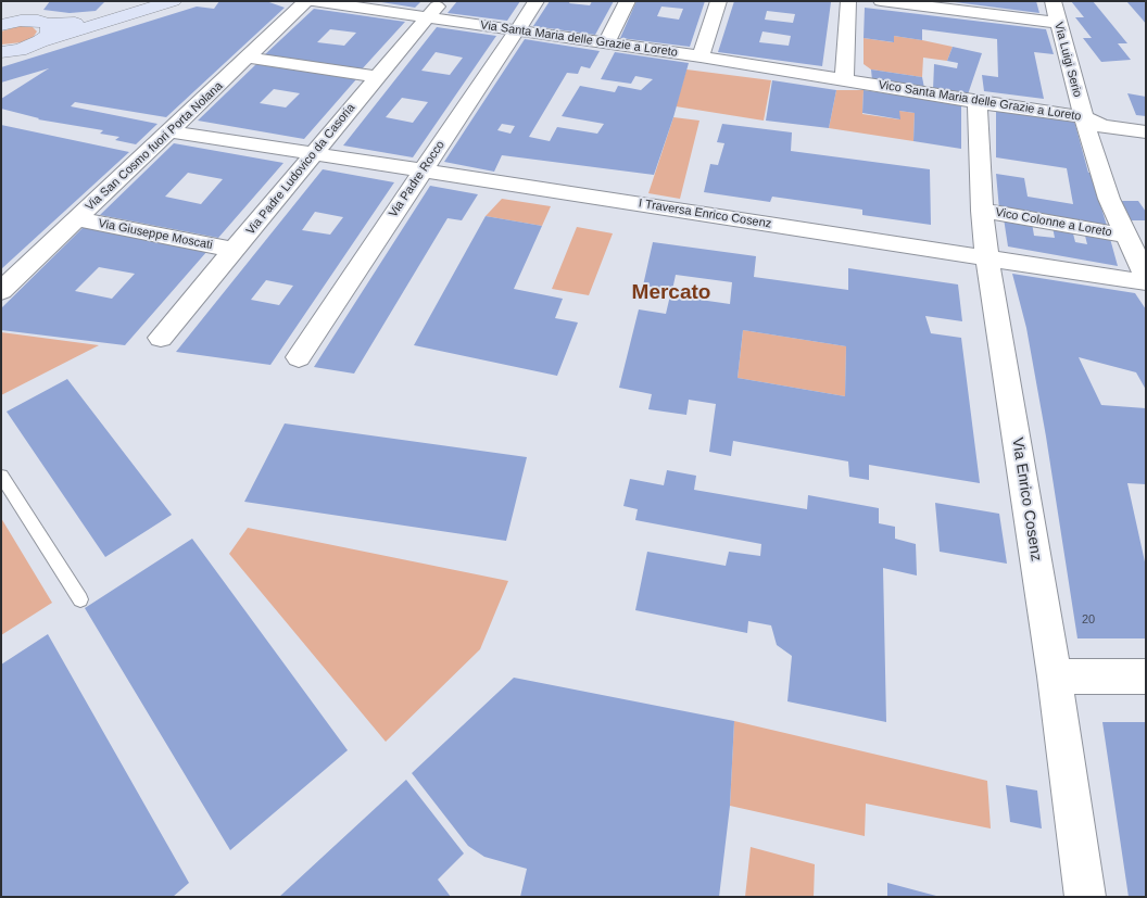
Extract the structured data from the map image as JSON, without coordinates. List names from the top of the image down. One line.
{"streets":{"street":["Via Santa Maria delle Grazie a Loreto","Via Luigi Serio","Vico Santa Maria delle Grazie a Loreto","Via San Cosmo fuori Porta Nolana","Via Padre Ludovico da Casoria","Via Padre Rocco","I Traversa Enrico Cosenz","Vico Colonne a Loreto","Via Giuseppe Moscati","Via Enrico Cosenz"]},"crossings":[["Via Santa Maria delle Grazie a Loreto","Vico Santa Maria delle Grazie a Loreto"],["Via Santa Maria delle Grazie a Loreto","Via Padre Ludovico da Casoria"],["Via Santa Maria delle Grazie a Loreto","Via Padre Rocco"],["Via Luigi Serio","Vico Santa Maria delle Grazie a Loreto"],["Via Luigi Serio","Vico Colonne a Loreto"],["Vico Santa Maria delle Grazie a Loreto","Via Enrico Cosenz"],["Via San Cosmo fuori Porta Nolana","Via Giuseppe Moscati"],["Via Padre Ludovico da Casoria","Via Giuseppe Moscati"],["Via Padre Rocco","I Traversa Enrico Cosenz"],["I Traversa Enrico Cosenz","Via Enrico Cosenz"],["Vico Colonne a Loreto","Via Enrico Cosenz"]],"districts":["Mercato"],"house_numbers":["20"]}
